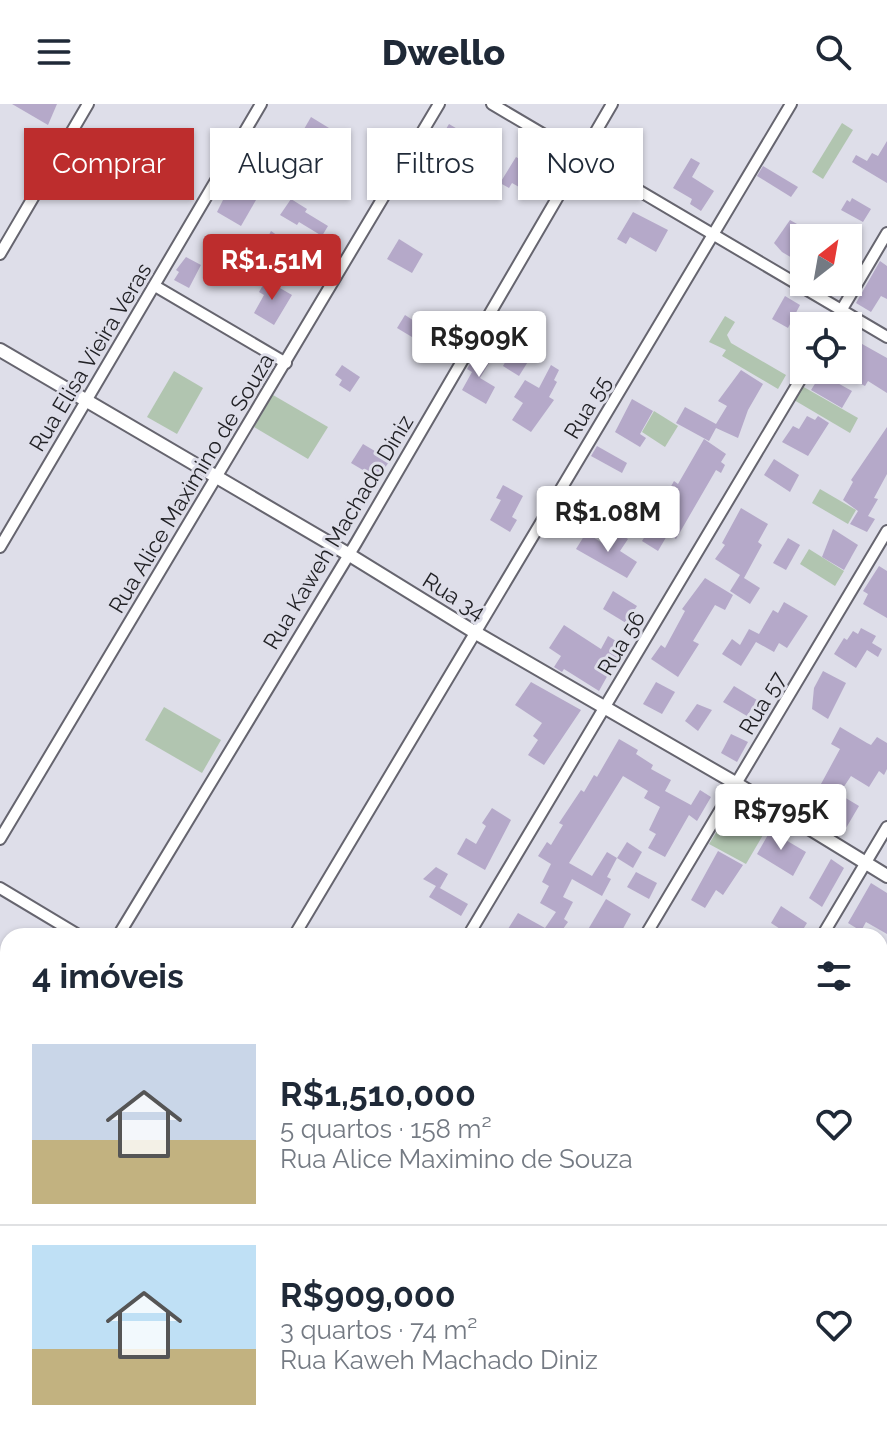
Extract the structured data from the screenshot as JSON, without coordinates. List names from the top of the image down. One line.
{"streets":{"street":["Rua Elisa Vieira Veras","Rua 55","Rua Alice Maximino de Souza","Rua Kaweh Machado Diniz","Rua 34","Rua 56","Rua 57"]},"crossings":[["Rua Elisa Vieira Veras","Rua 34"],["Rua 55","Rua 34"],["Rua Alice Maximino de Souza","Rua 34"],["Rua Kaweh Machado Diniz","Rua 34"],["Rua 34","Rua 56"],["Rua 34","Rua 57"]],"north":"top right","page":{"header":"Dwello","chip":["Comprar","Alugar","Filtros","Novo"],"price":["R$1.51M","R$909K","R$1.08M","R$795K"],"heading":"4 imóveis","list":[{"name":"R$1,510,000","note":"5 quartos · 158 m² · Rua Alice Maximino de Souza"},{"name":"R$909,000","note":"3 quartos · 74 m² · Rua Kaweh Machado Diniz"}]}}
